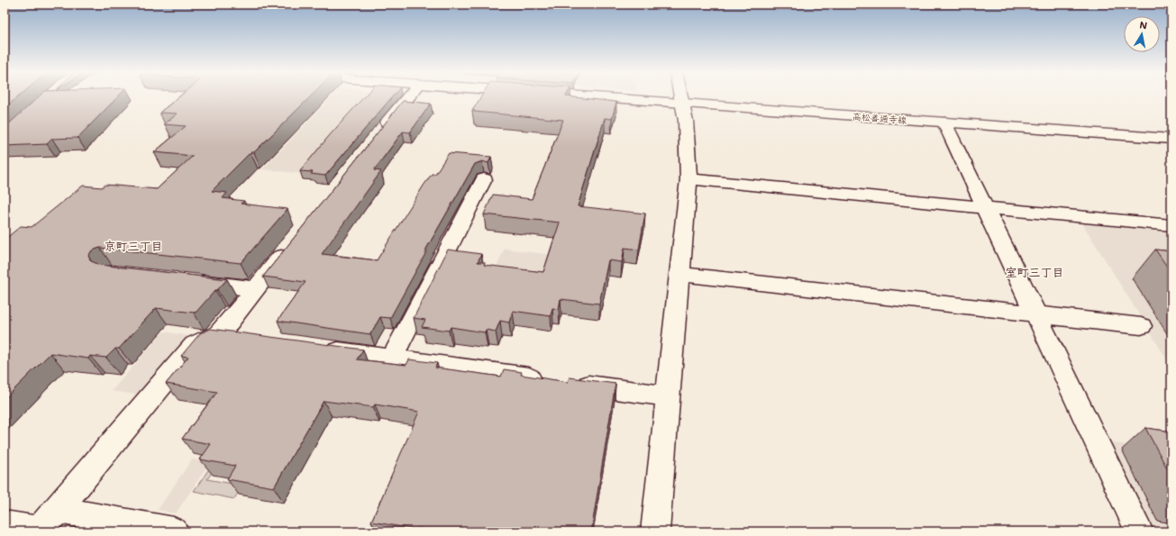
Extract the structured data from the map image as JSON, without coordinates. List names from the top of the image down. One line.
{"streets":{"street":["高松善通寺線"]},"districts":["京町三丁目","室町三丁目"],"north":"top"}
